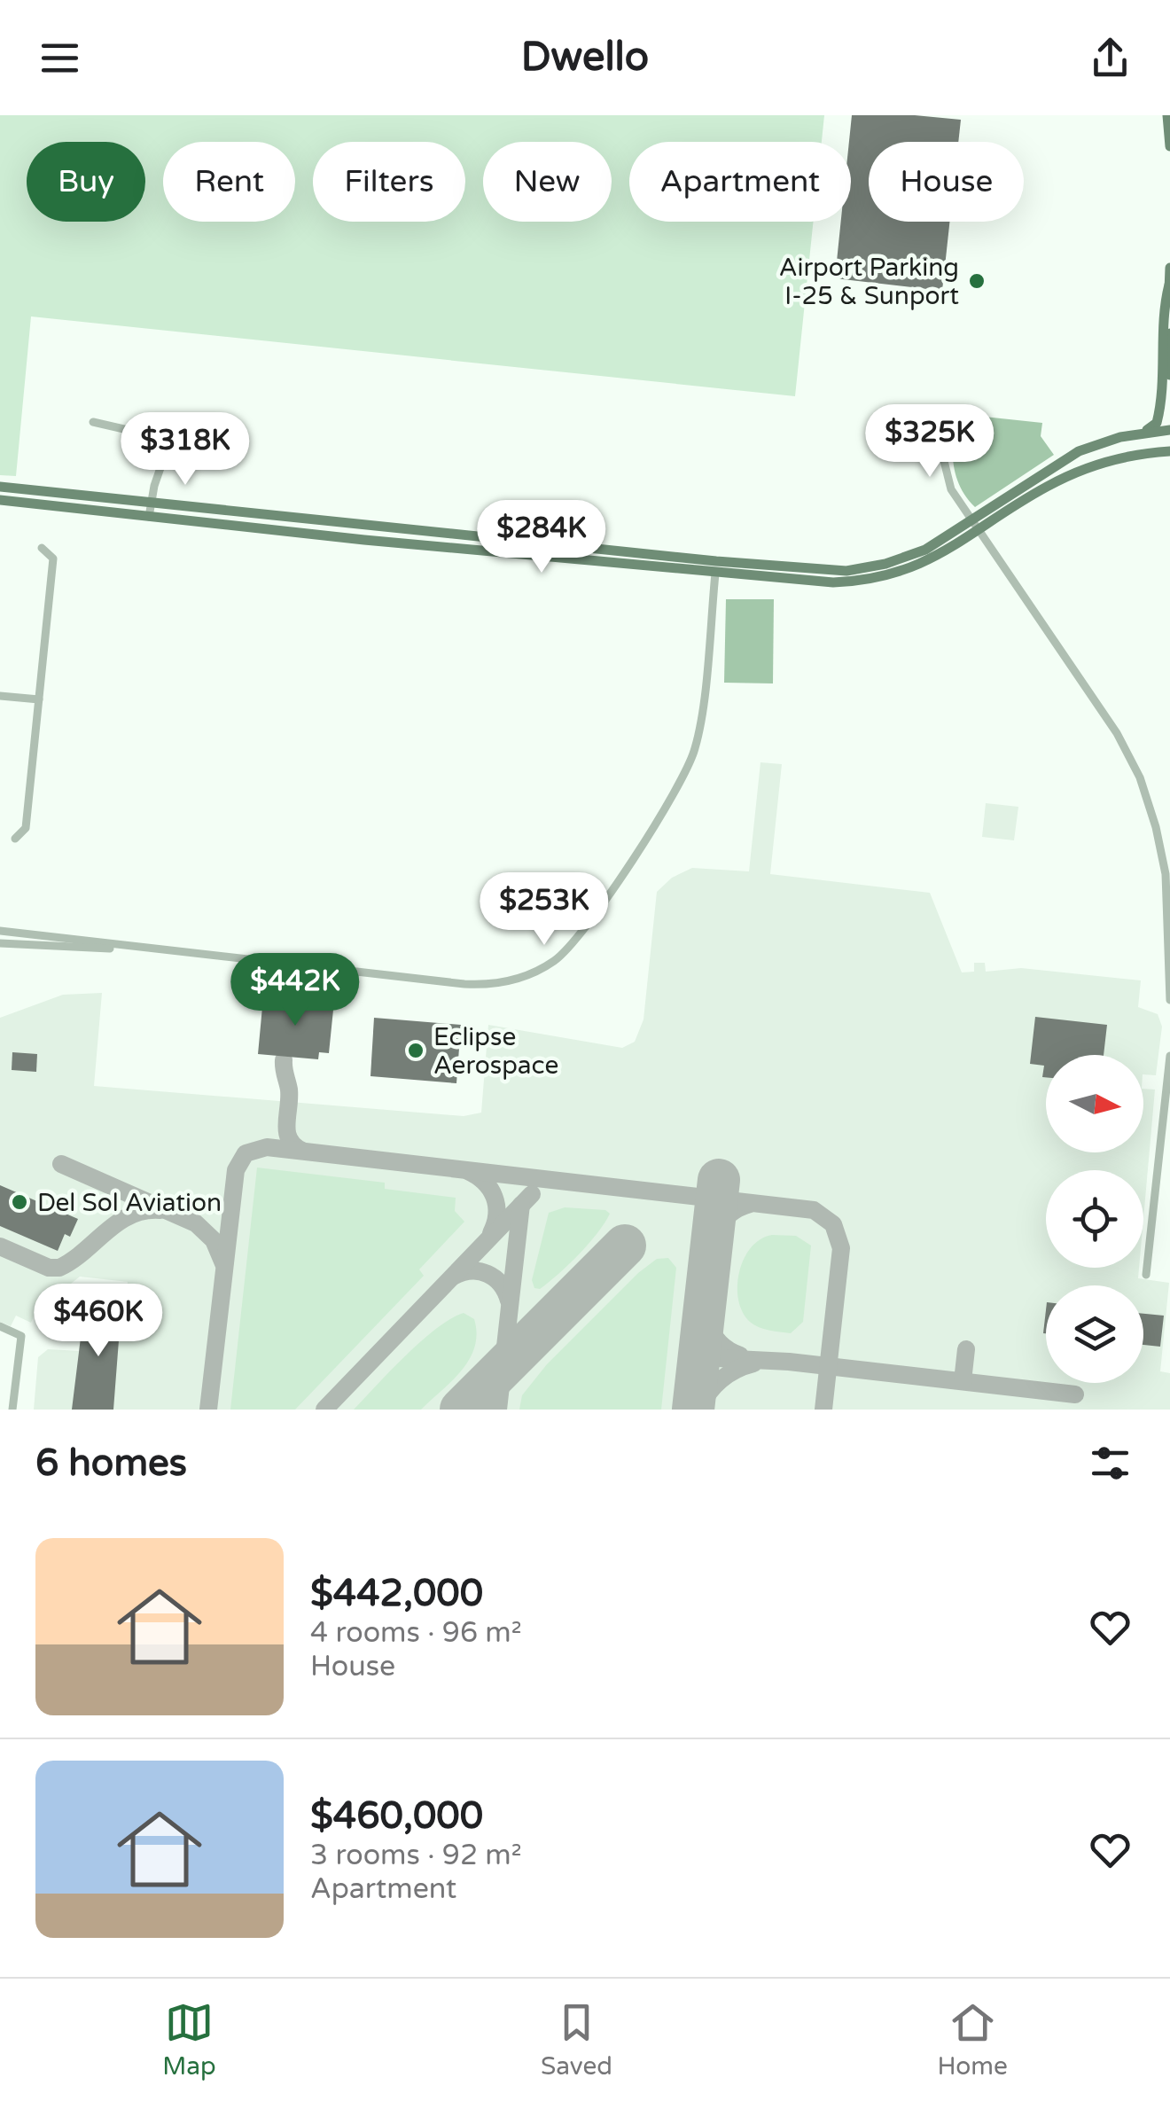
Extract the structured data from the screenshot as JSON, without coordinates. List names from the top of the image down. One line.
{"places":["Airport Parking I-25 & Sunport","Eclipse Aerospace","Del Sol Aviation"],"north":"right","page":{"header":"Dwello","chip":["Buy","Rent","Filters","New","Apartment","House"],"price":["$325K","$318K","$284K","$253K","$442K","$460K"],"heading":"6 homes","list":[{"name":"$442,000","note":"4 rooms · 96 m² · House"},{"name":"$460,000","note":"3 rooms · 92 m² · Apartment"}],"tabs":["Map","Saved","Home"]}}
